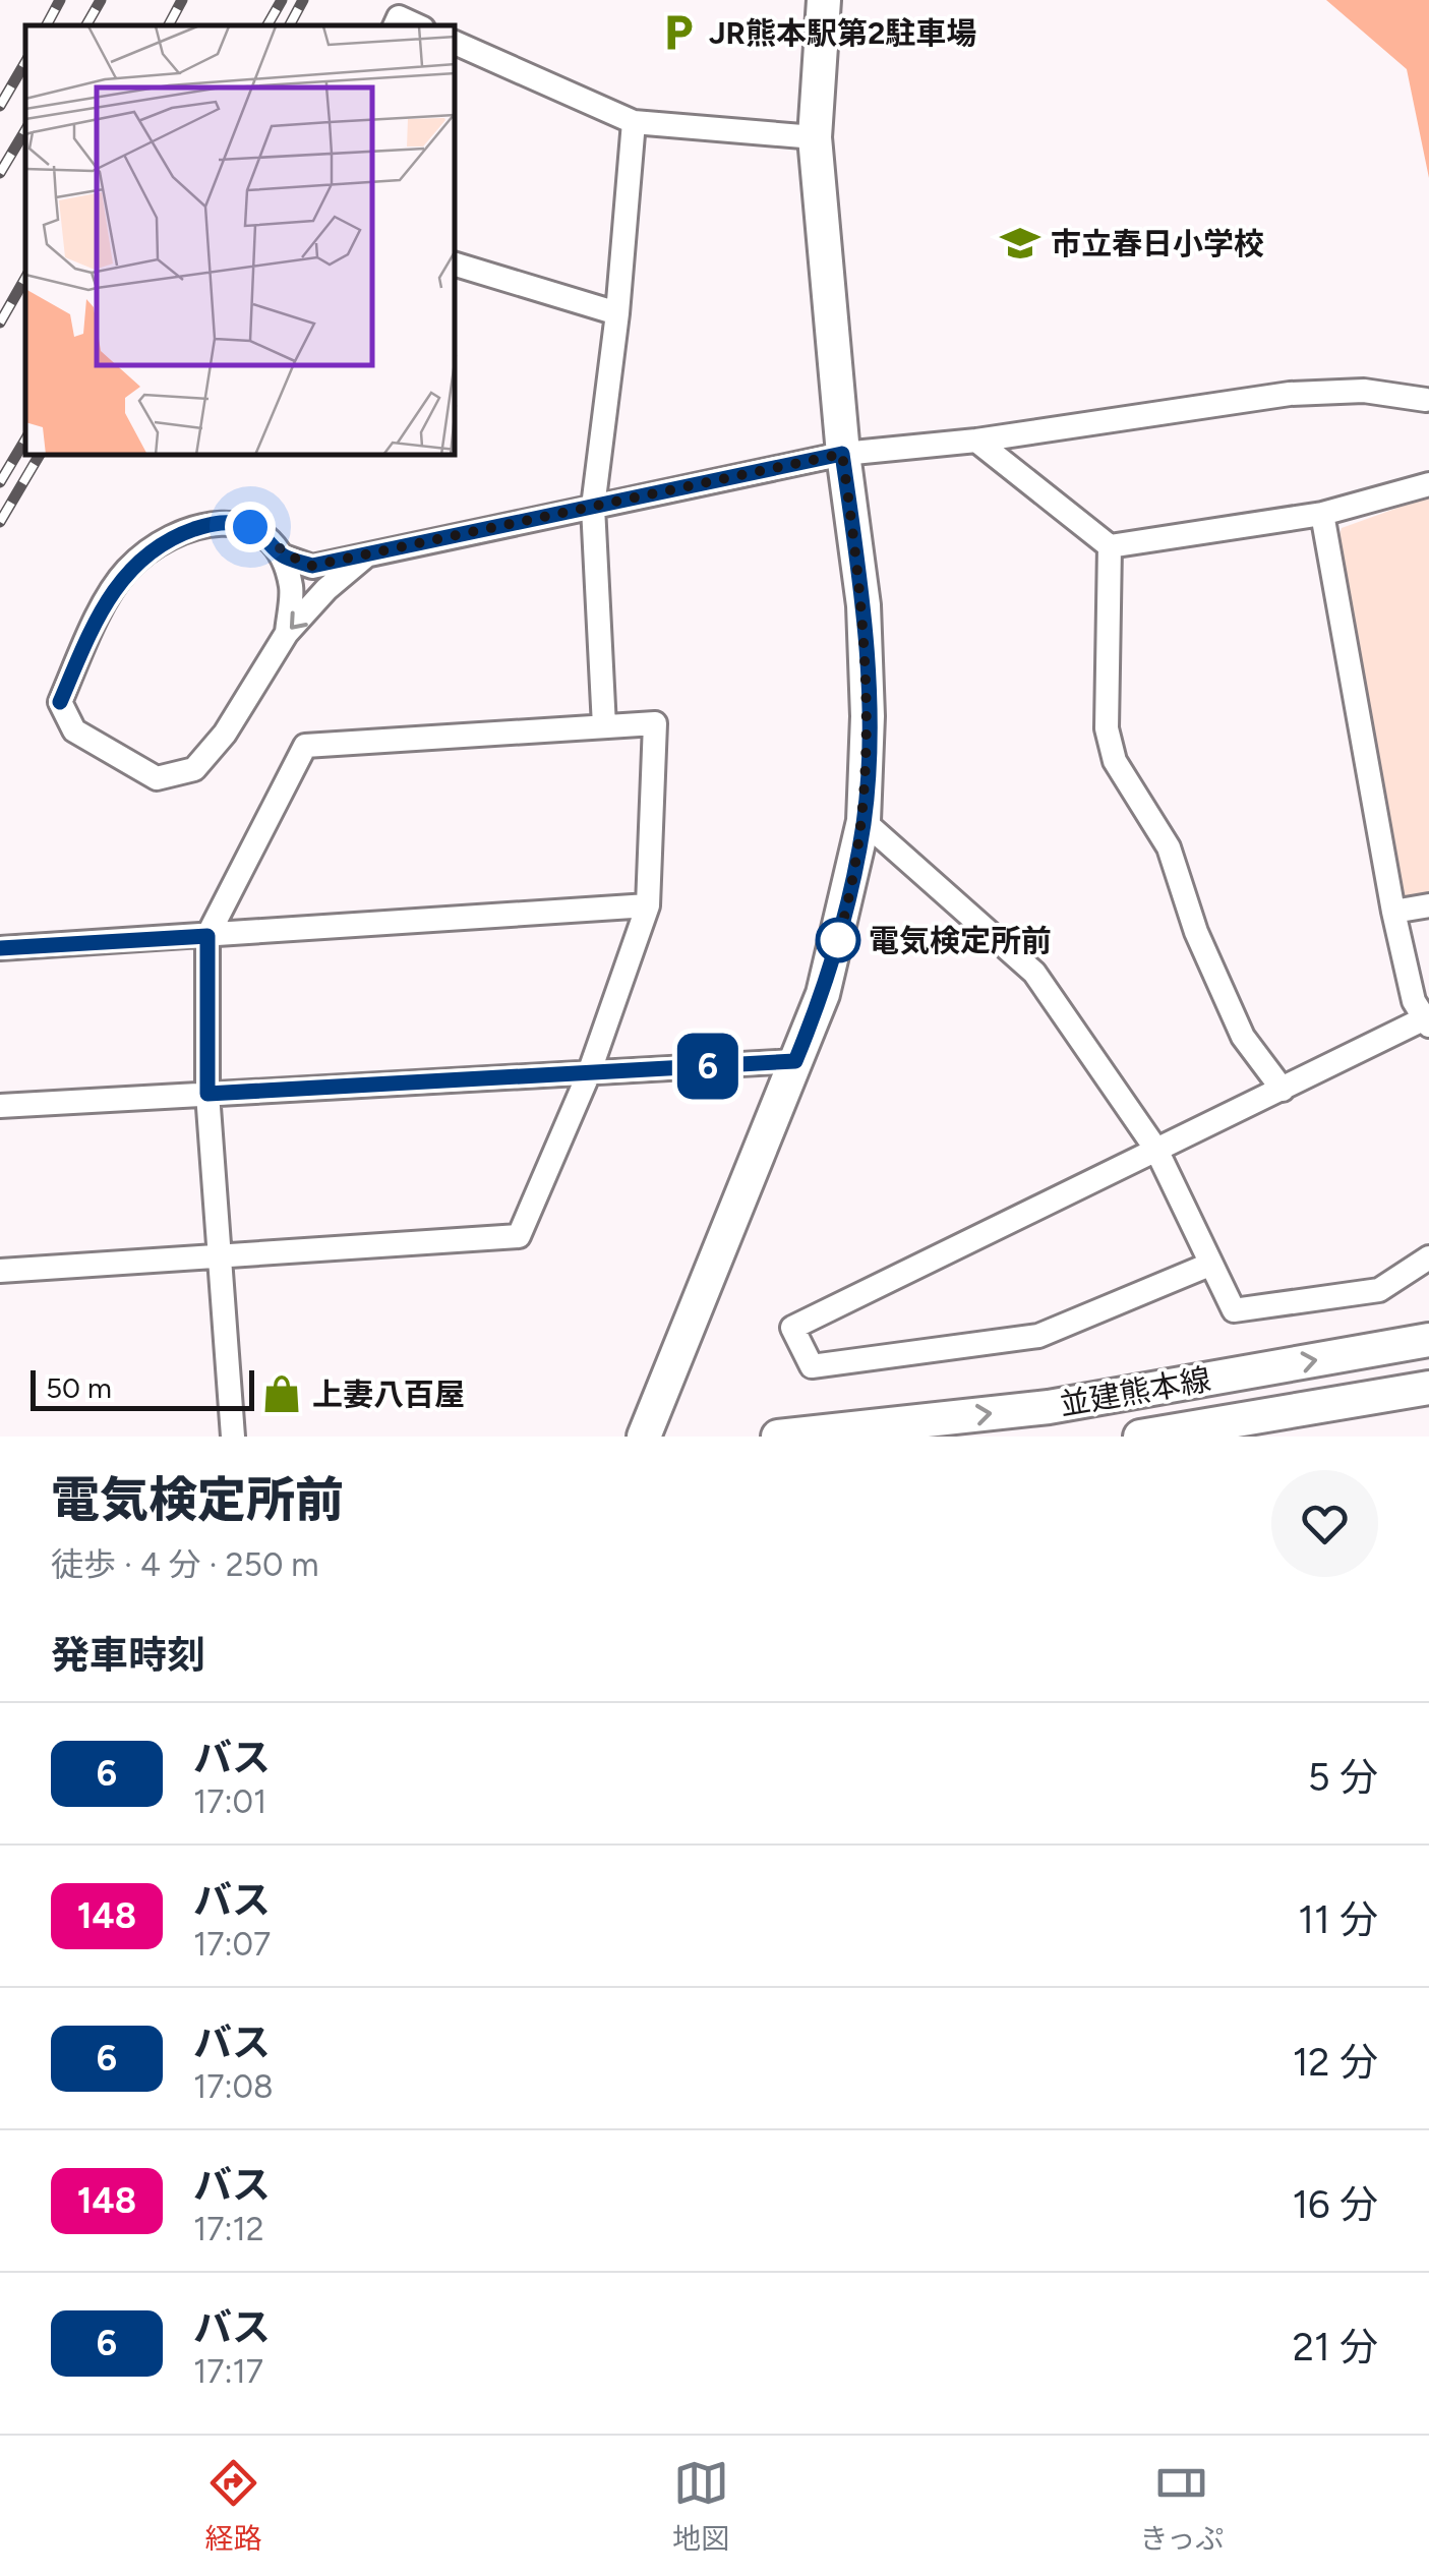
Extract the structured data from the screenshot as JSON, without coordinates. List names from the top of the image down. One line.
{"streets":{"street":["並建熊本線"]},"places":{"parking":["JR熊本駅第2駐車場"],"school or university":["市立春日小学校"],"other":["電気検定所前"],"shop":["上妻八百屋"]},"lines":["bus line 6"],"scale_bar":"50 m","page":{"on_map":"6","scale":"50 m","heading":[["電気検定所前","徒歩 · 4 分 · 250 m"],"発車時刻"],"list":[{"mark":"6","name":"バス","note":"17:01","value":"5 分"},{"mark":"148","name":"バス","note":"17:07","value":"11 分"},{"mark":"6","name":"バス","note":"17:08","value":"12 分"},{"mark":"148","name":"バス","note":"17:12","value":"16 分"},{"mark":"6","name":"バス","note":"17:17","value":"21 分"}],"tabs":["経路","地図","きっぷ"]}}
